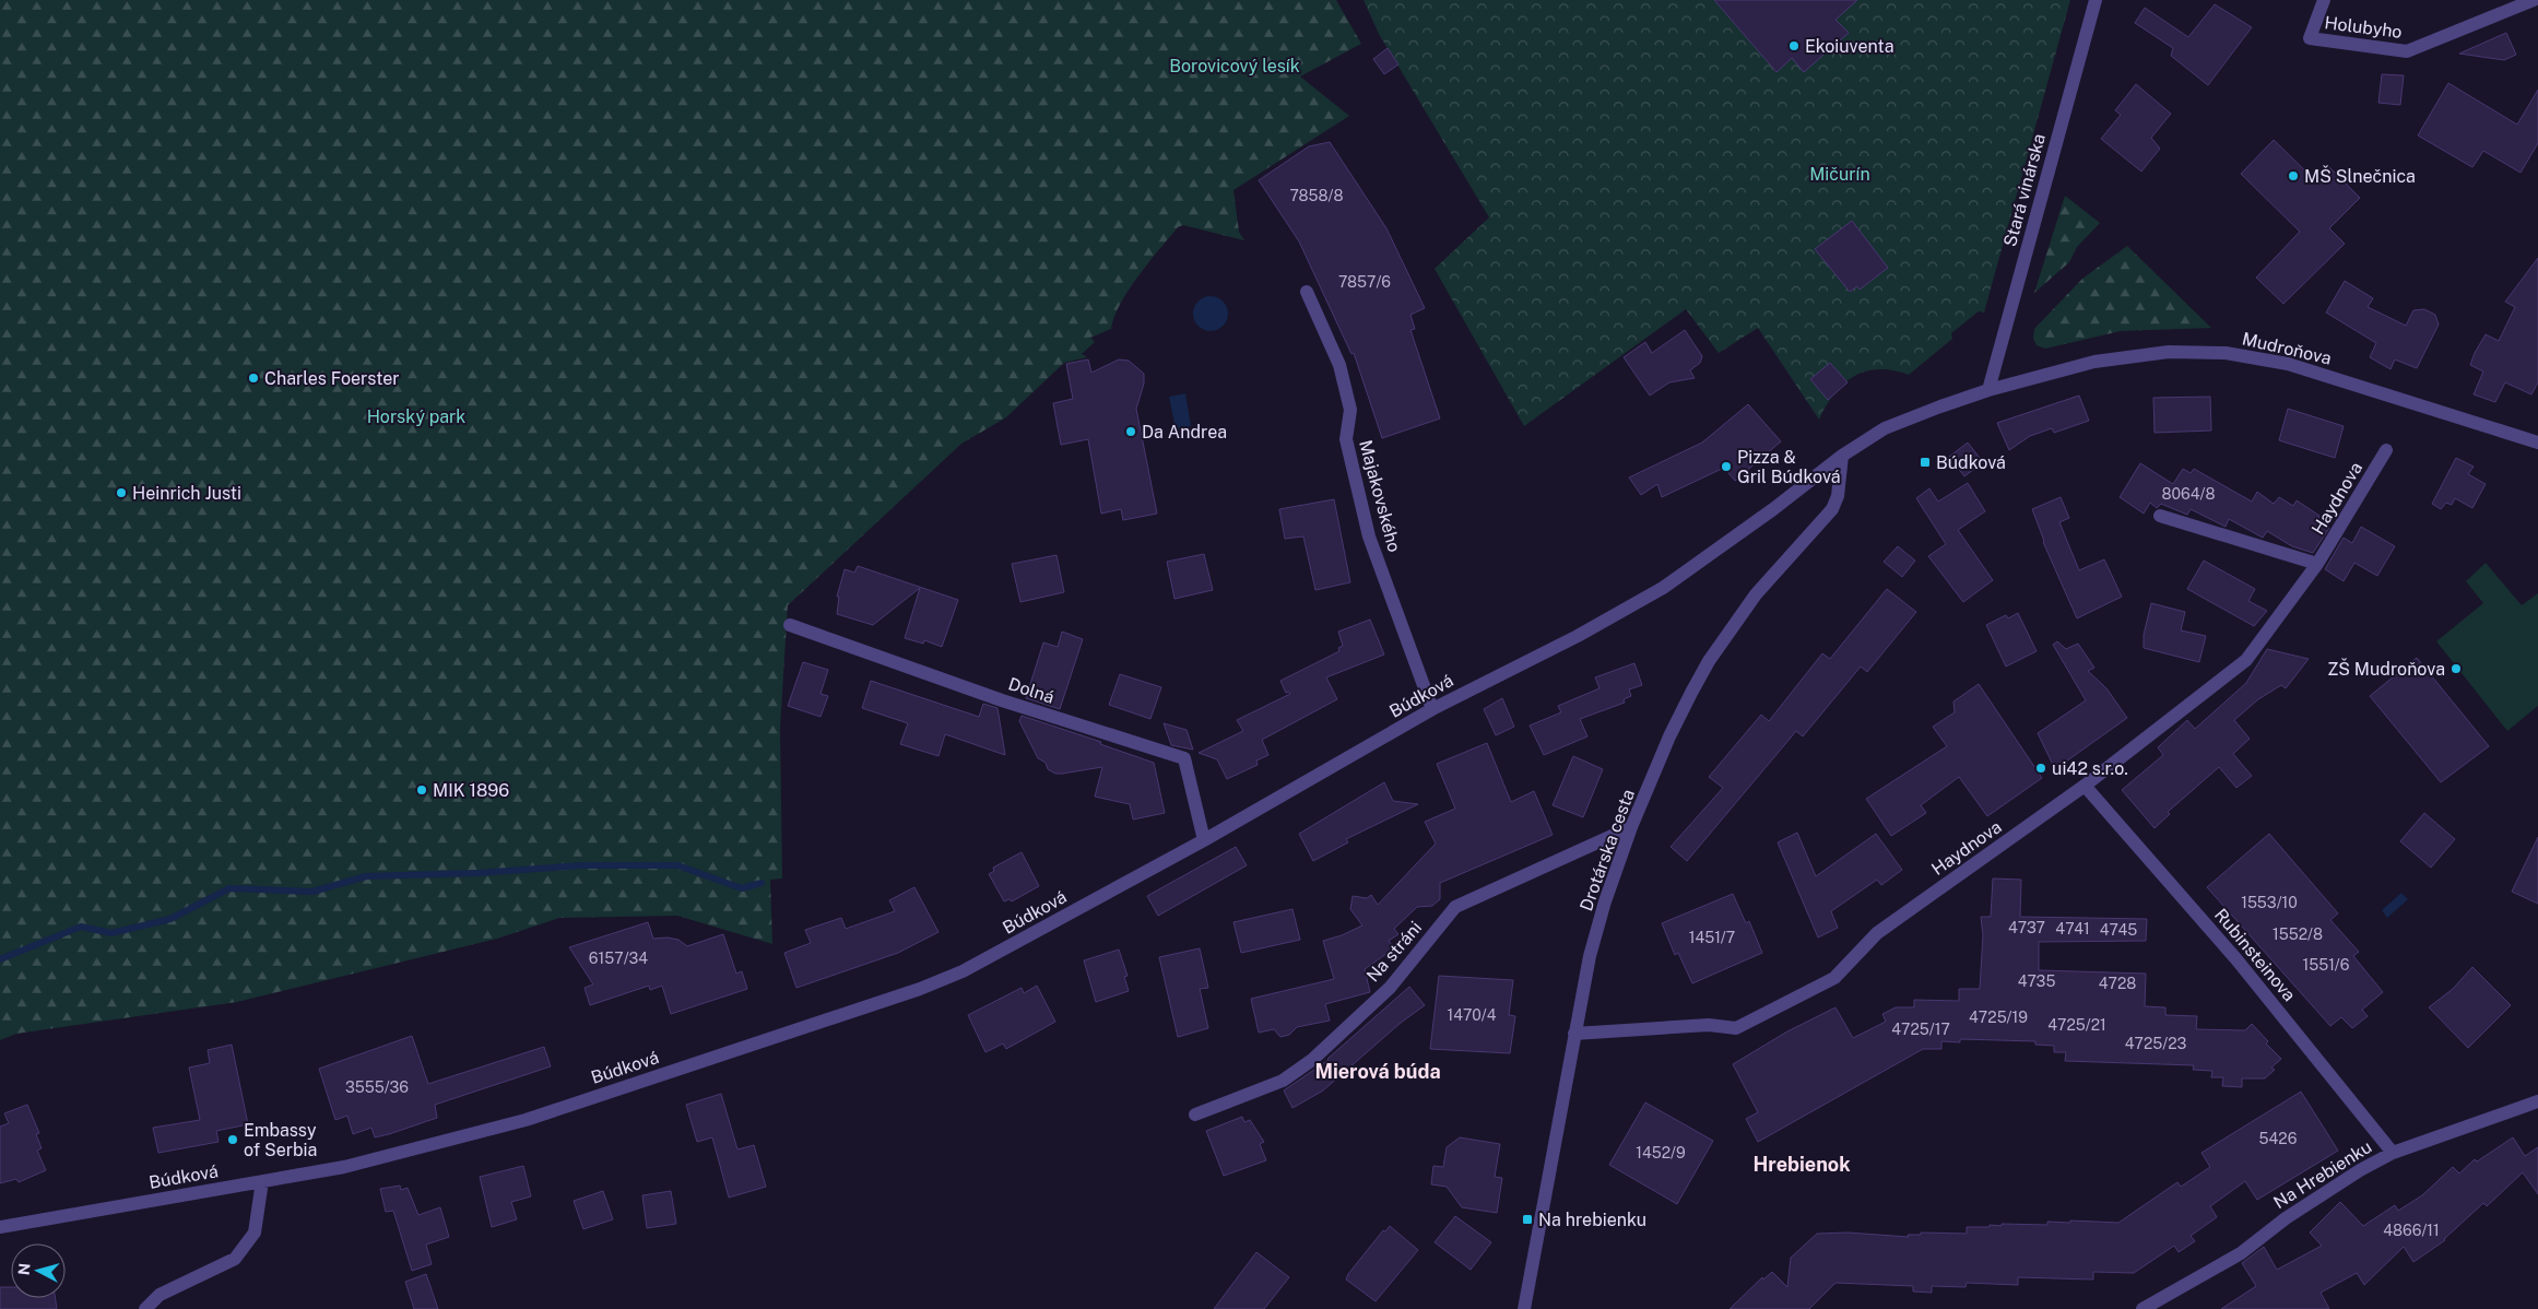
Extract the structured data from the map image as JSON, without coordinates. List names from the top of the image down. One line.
{"streets":{"street":["Holubyho","Stará vinárska","Mudroňova","Majakovského","Haydnova","Dolná","Búdková","Drotárska cesta","Na stráni","Rubinsteinova","Na Hrebienku"]},"crossings":[["Stará vinárska","Mudroňova"],["Stará vinárska","Búdková"],["Mudroňova","Búdková"],["Majakovského","Búdková"],["Haydnova","Drotárska cesta"],["Haydnova","Rubinsteinova"],["Dolná","Búdková"],["Búdková","Drotárska cesta"],["Drotárska cesta","Na stráni"],["Rubinsteinova","Na Hrebienku"]],"districts":["Mierová búda","Hrebienok"],"parks":["Borovicový lesík","Mičurín","Horský park"],"places":{"other":["Ekoiuventa","MŠ Slnečnica","Charles Foerster","Da Andrea","Pizza & Gril Búdková","Heinrich Justi","ZŠ Mudroňova","ui42 s.r.o.","MIK 1896","Embassy of Serbia"],"transit":["Búdková","Na hrebienku"]},"house_numbers":["7858/8","7857/6","8064/8","1553/10","4737","4741","4745","1552/8","1451/7","6157/34","1551/6","4735","4728","1470/4","4725/19","4725/21","4725/17","4725/23","3555/36","5426","1452/9","4866/11"],"north":"left"}
